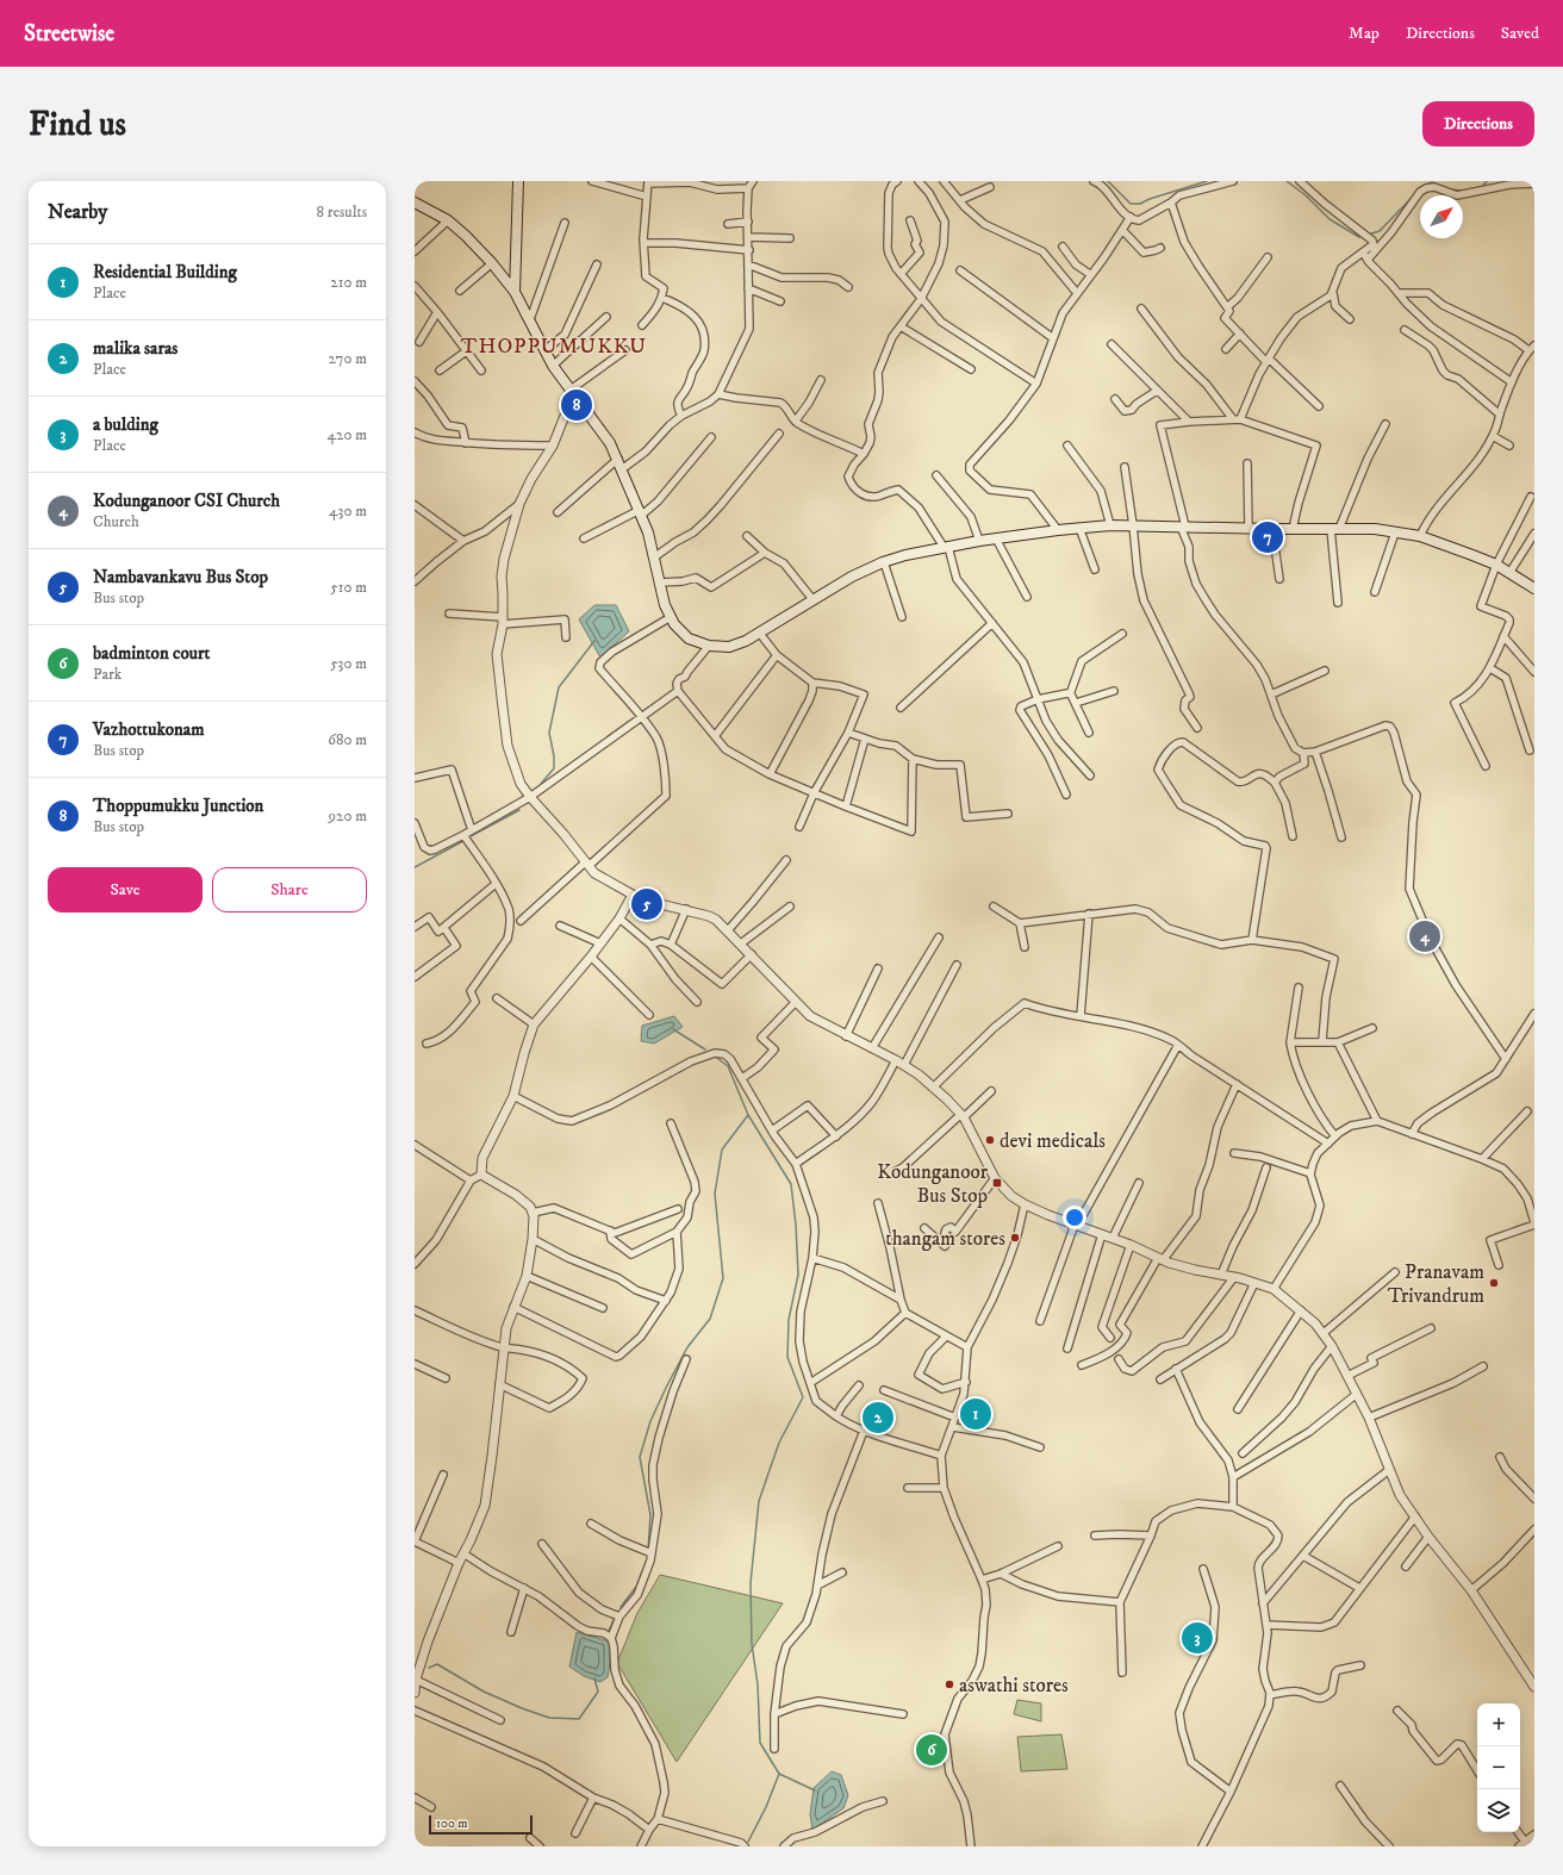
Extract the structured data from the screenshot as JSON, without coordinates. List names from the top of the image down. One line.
{"districts":["THOPPUMUKKU"],"places":{"other":["devi medicals","thangam stores","Pranavam Trivandrum","aswathi stores"],"transit":["Kodunganoor Bus Stop"]},"scale_bar":"100 m","north":"top right","page":{"header":"Streetwise","nav":["Map","Directions","Saved"],"buttons":["Directions",["Save","Share"]],"title":"Find us","heading":["Nearby","8 results"],"list":[{"mark":"1","name":"Residential Building","note":"Place","value":"210 m"},{"mark":"2","name":"malika saras","note":"Place","value":"270 m"},{"mark":"3","name":"a bulding","note":"Place","value":"420 m"},{"mark":"4","name":"Kodunganoor CSI Church","note":"Church","value":"430 m"},{"mark":"5","name":"Nambavankavu Bus Stop","note":"Bus stop","value":"510 m"},{"mark":"6","name":"badminton court","note":"Park","value":"530 m"},{"mark":"7","name":"Vazhottukonam","note":"Bus stop","value":"680 m"},{"mark":"8","name":"Thoppumukku Junction","note":"Bus stop","value":"920 m"}],"pins":["8","7","5","4","1","2","3","6"],"map_buttons":["+","−"],"scale":"100 m"}}
